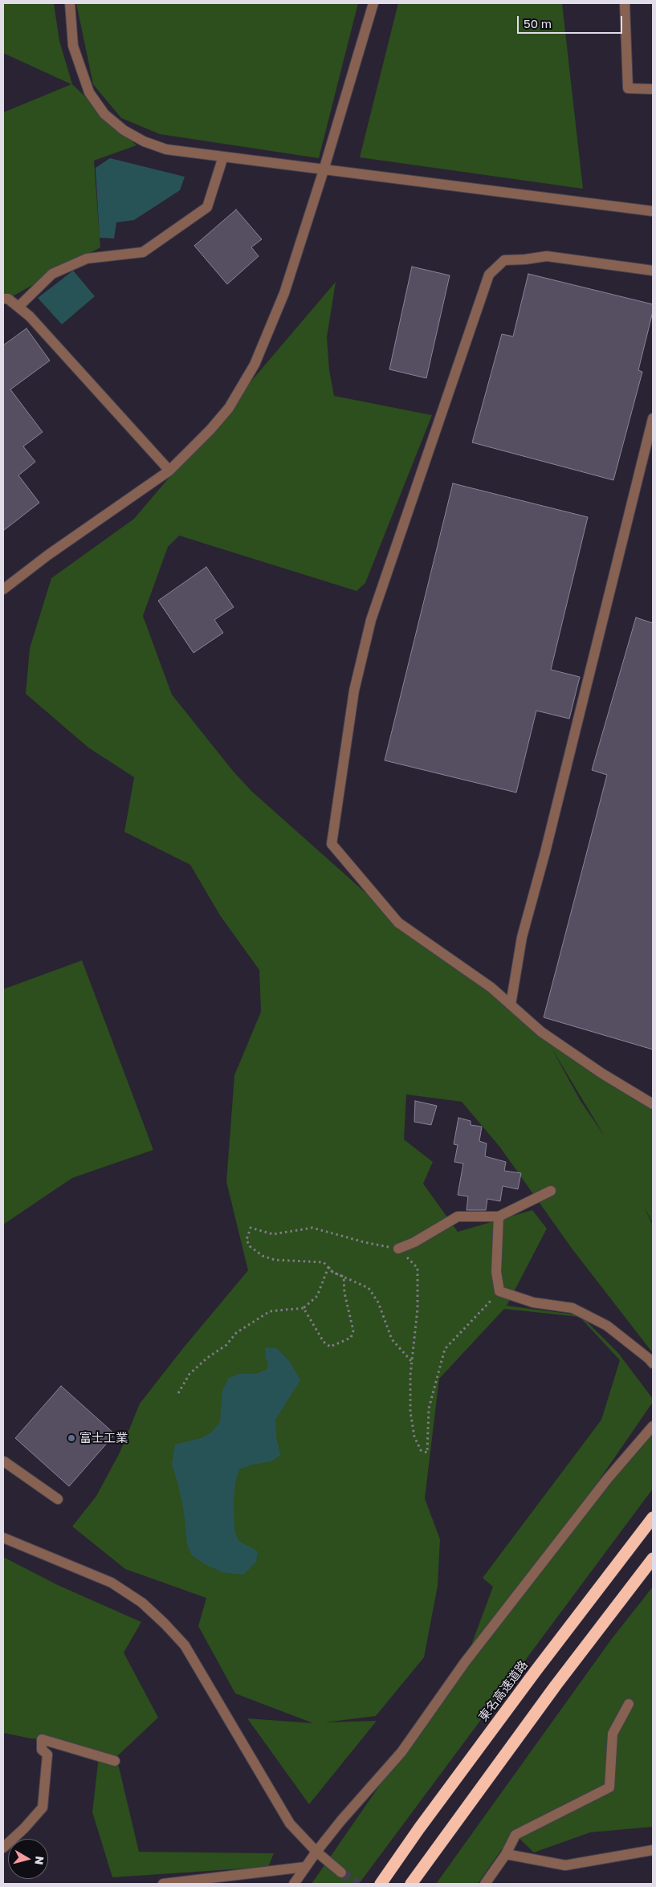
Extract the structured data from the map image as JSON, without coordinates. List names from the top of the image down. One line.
{"streets":{"highway":["東名高速道路"]},"places":["富士工業"],"scale_bar":"50 m","north":"right"}
